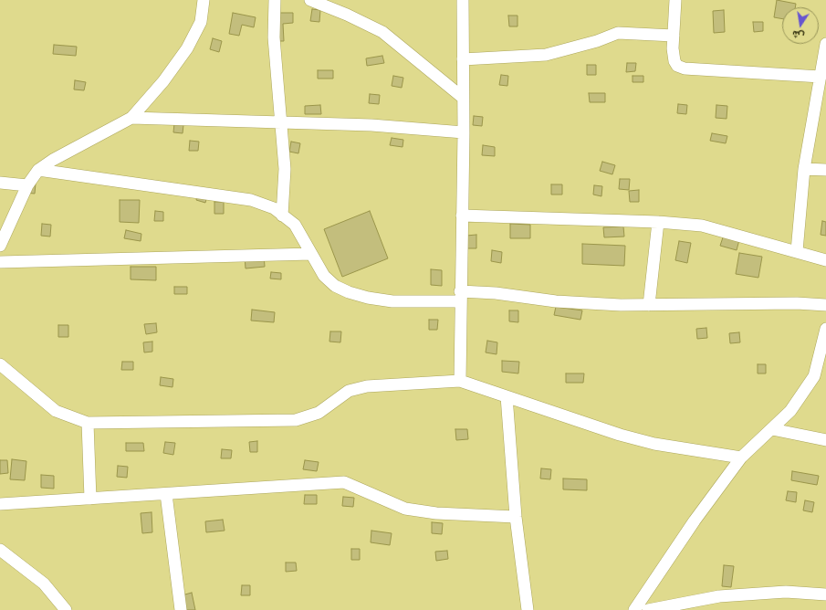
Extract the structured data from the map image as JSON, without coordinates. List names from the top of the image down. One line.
{"north":"bottom"}
